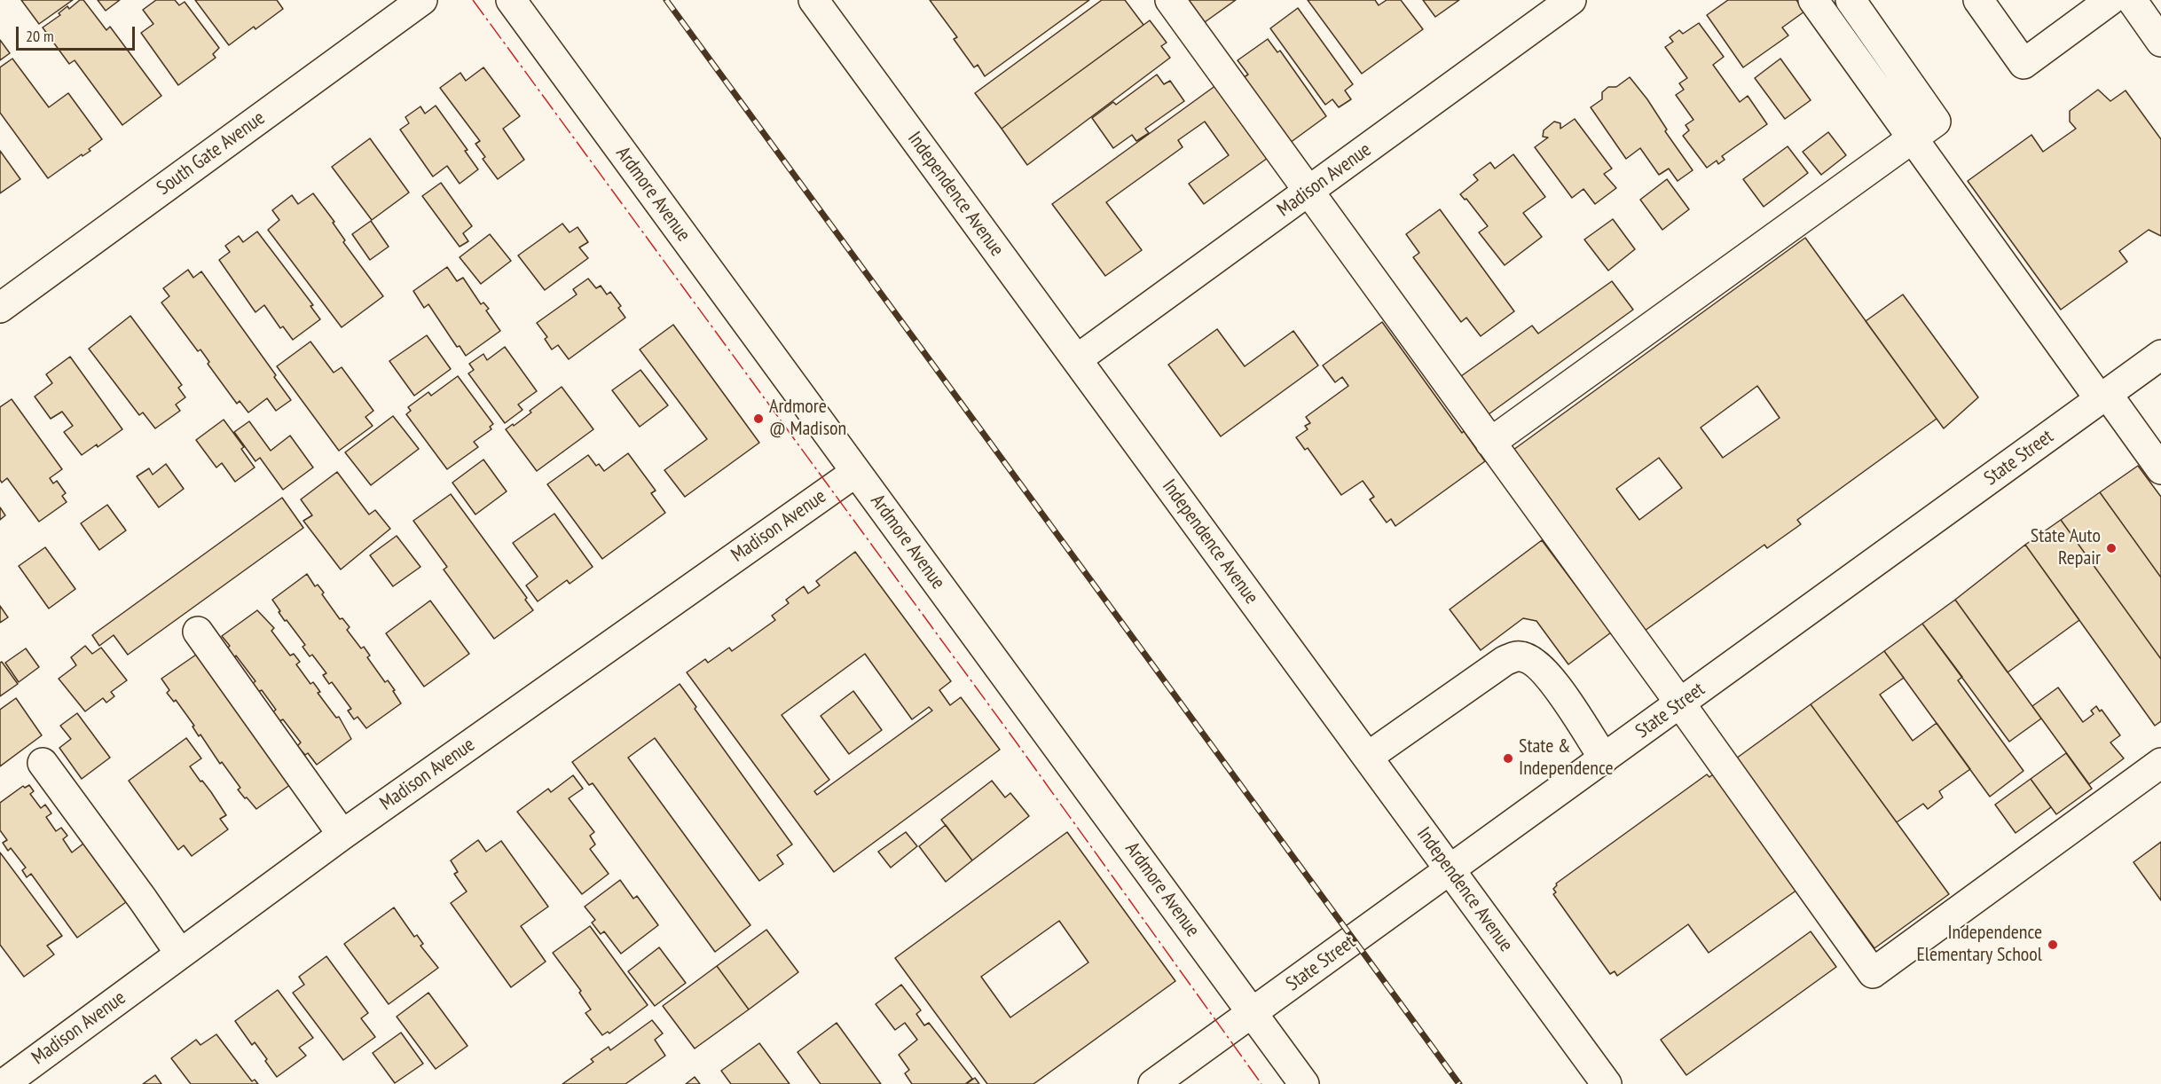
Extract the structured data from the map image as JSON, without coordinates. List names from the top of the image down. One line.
{"streets":{"street":["South Gate Avenue","Madison Avenue","Ardmore Avenue","Independence Avenue","State Street"]},"crossings":[["Madison Avenue","Ardmore Avenue"],["Madison Avenue","Independence Avenue"],["Ardmore Avenue","State Street"],["Independence Avenue","State Street"]],"places":["Ardmore @ Madison","State Auto Repair","State & Independence","Independence Elementary School"],"scale_bar":"20 m"}
